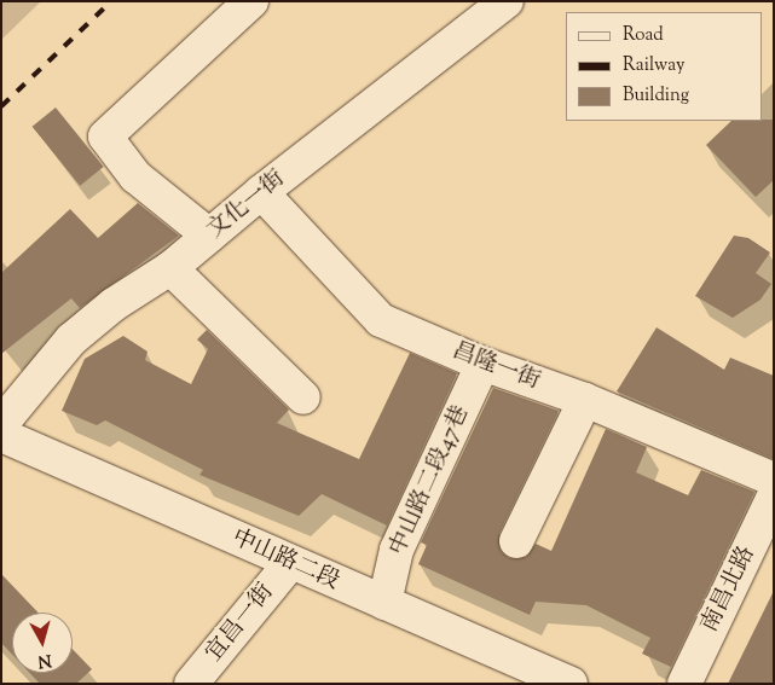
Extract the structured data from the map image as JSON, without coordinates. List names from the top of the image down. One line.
{"streets":{"street":["文化一街","昌隆一街","中山路二段47巷","中山路二段","南昌北路","宜昌一街"]},"crossings":[["文化一街","昌隆一街"],["昌隆一街","中山路二段47巷"],["中山路二段47巷","中山路二段"],["中山路二段","宜昌一街"]],"legend":["Road","Railway","Building"],"north":"bottom"}
